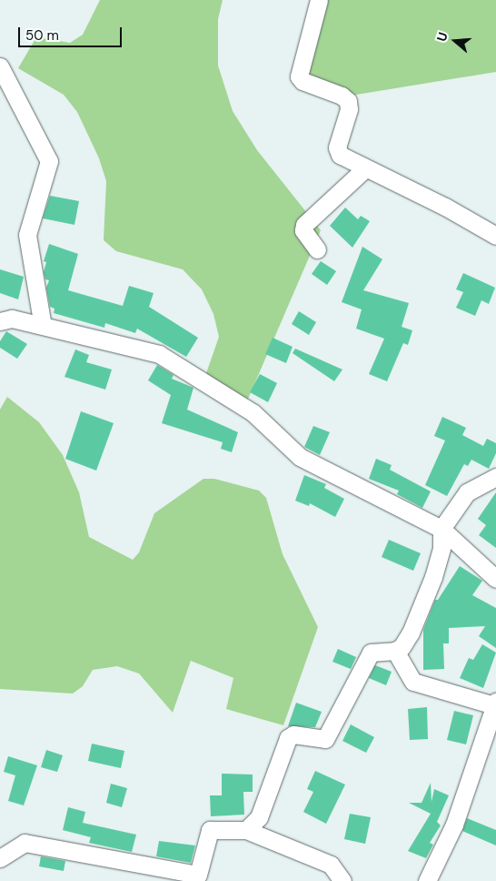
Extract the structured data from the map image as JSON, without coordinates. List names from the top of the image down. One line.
{"scale_bar":"50 m","north":"left"}
